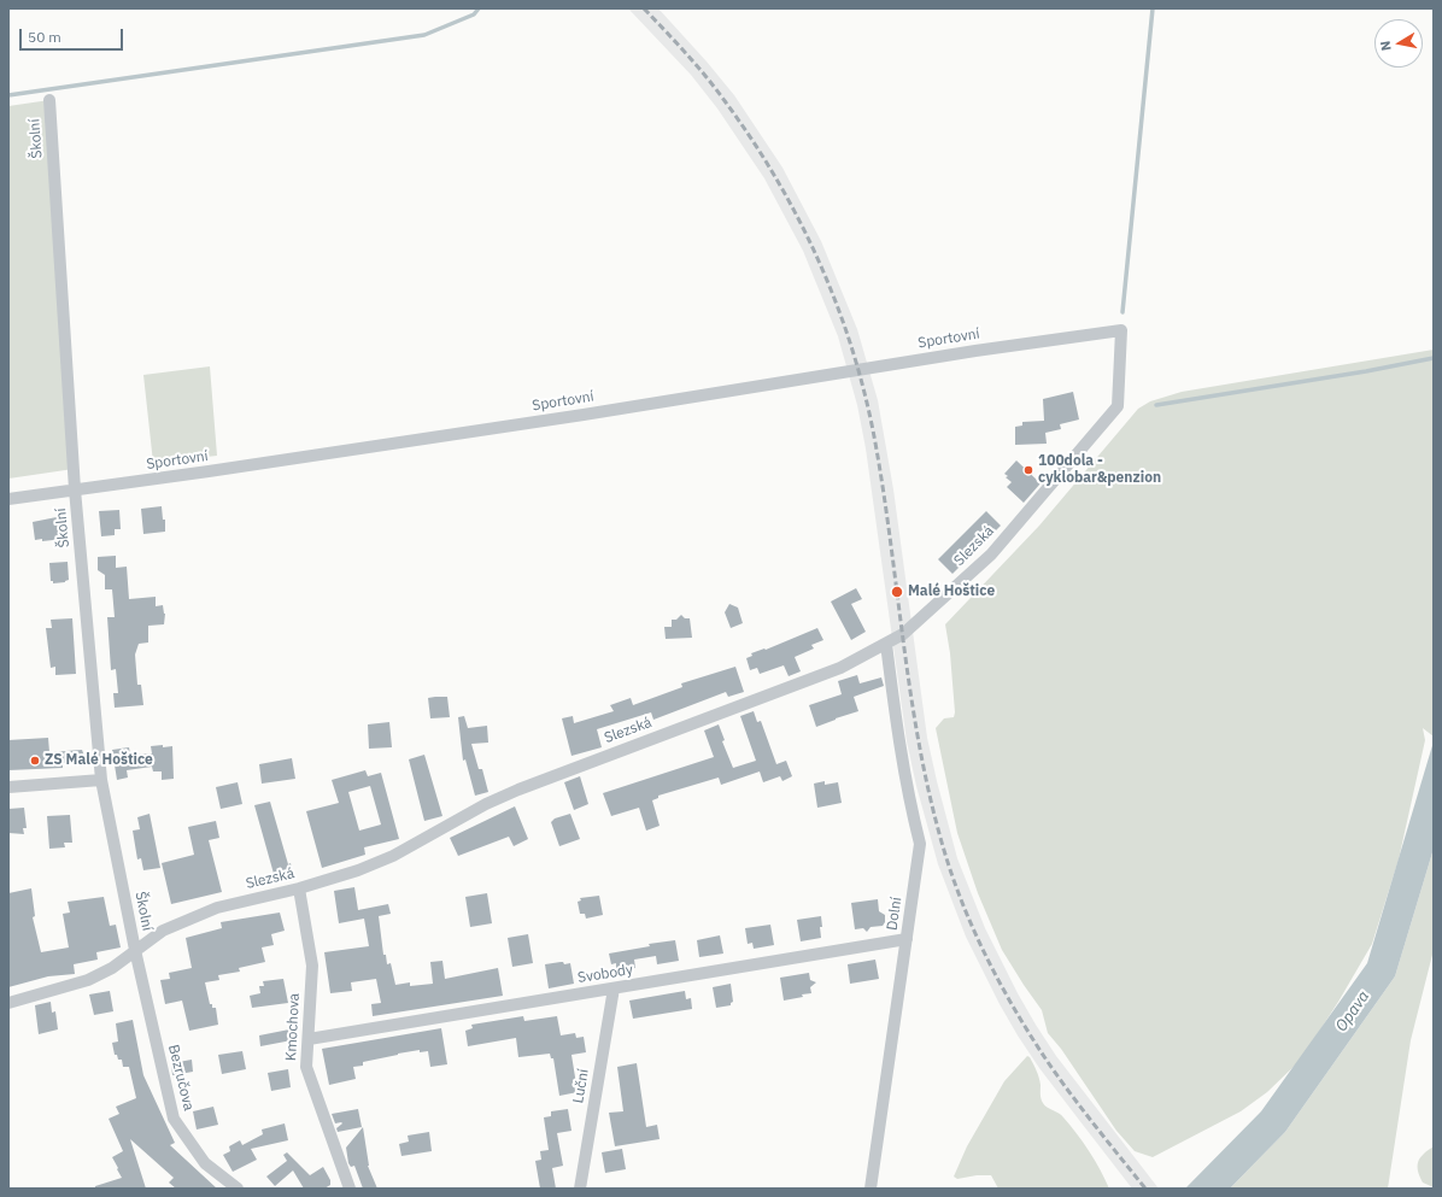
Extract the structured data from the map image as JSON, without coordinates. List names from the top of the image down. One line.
{"streets":{"street":["Školní","Sportovní","Slezská","Dolní","Svobody","Kmochova","Bezručova","Luční"]},"crossings":[["Školní","Sportovní"],["Školní","Slezská"],["Školní","Bezručova"],["Sportovní","Slezská"],["Slezská","Dolní"],["Slezská","Kmochova"],["Slezská","Bezručova"],["Dolní","Svobody"],["Svobody","Kmochova"],["Svobody","Luční"]],"water":["Opava"],"places":["100dola - cyklobar&penzion","Malé Hoštice","ZS Malé Hoštice"],"scale_bar":"50 m","north":"left"}
